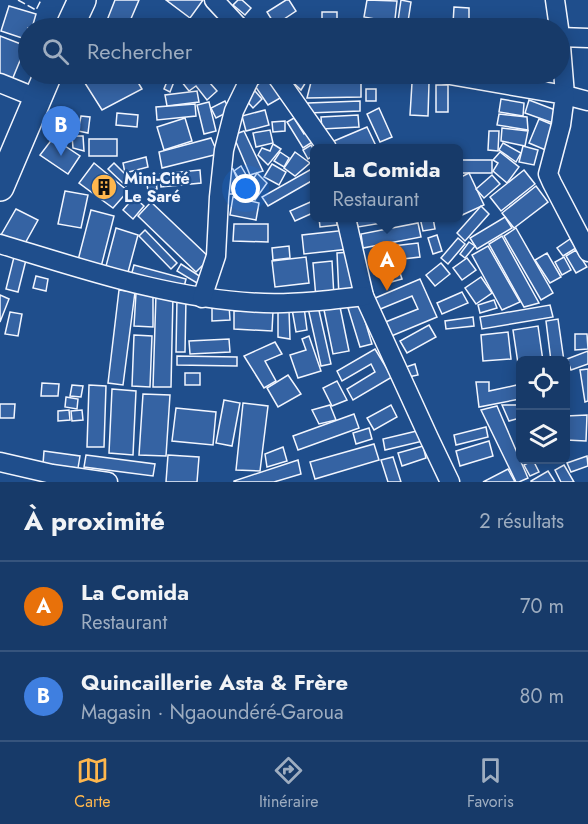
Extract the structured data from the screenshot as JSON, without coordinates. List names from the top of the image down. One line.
{"places":{"building":["Mini-Cité Le Saré"]},"page":{"search":"Rechercher","pins":["B","A"],"popup":["La Comida","Restaurant"],"heading":["À proximité","2 résultats"],"list":[{"mark":"A","name":"La Comida","note":"Restaurant","value":"70 m"},{"mark":"B","name":"Quincaillerie Asta & Frère","note":"Magasin · Ngaoundéré-Garoua","value":"80 m"}],"nav":["Carte","Itinéraire","Favoris"]}}
